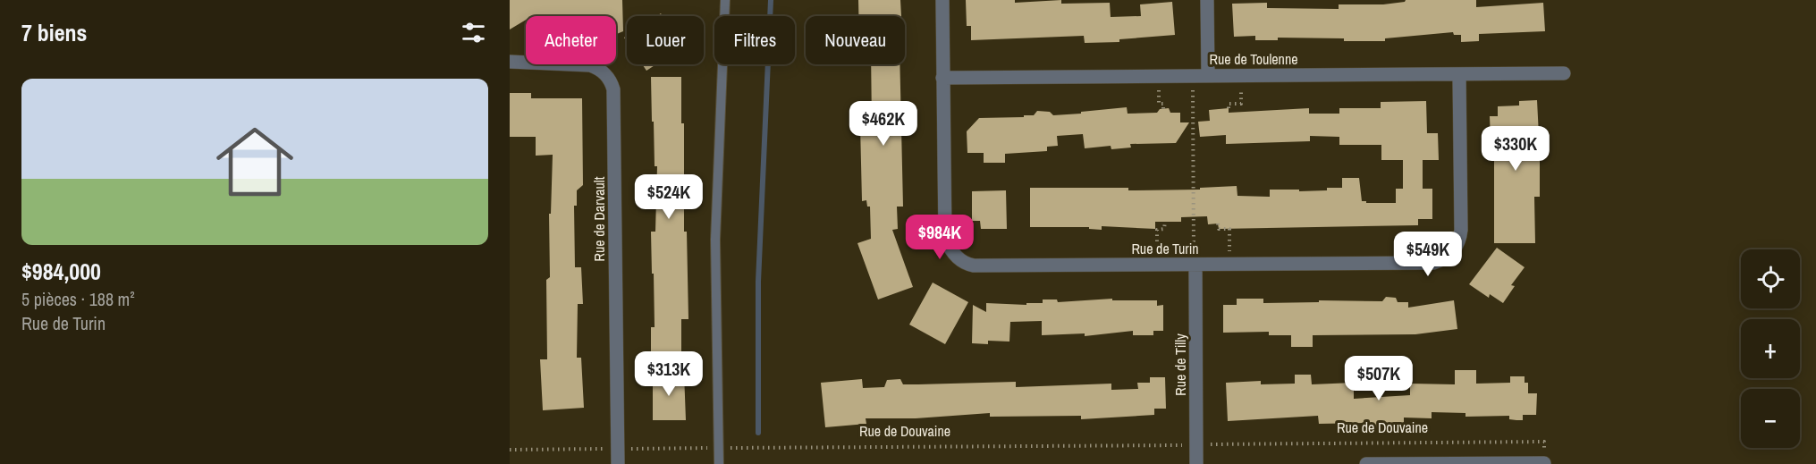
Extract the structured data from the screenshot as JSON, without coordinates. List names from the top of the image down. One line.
{"streets":{"street":["Rue de Toulenne","Rue de Darvault","Rue de Turin","Rue de Tilly"],"path":["Rue de Douvaine"]},"crossings":[["Rue de Toulenne","Rue de Turin"],["Rue de Turin","Rue de Tilly"]],"page":{"heading":"7 biens","chip":["Acheter","Louer","Filtres","Nouveau"],"list":[{"name":"$984,000","note":"5 pièces · 188 m² · Rue de Turin"}],"price":["$462K","$330K","$524K","$984K","$549K","$313K","$507K"],"map_buttons":["+","−"]}}
